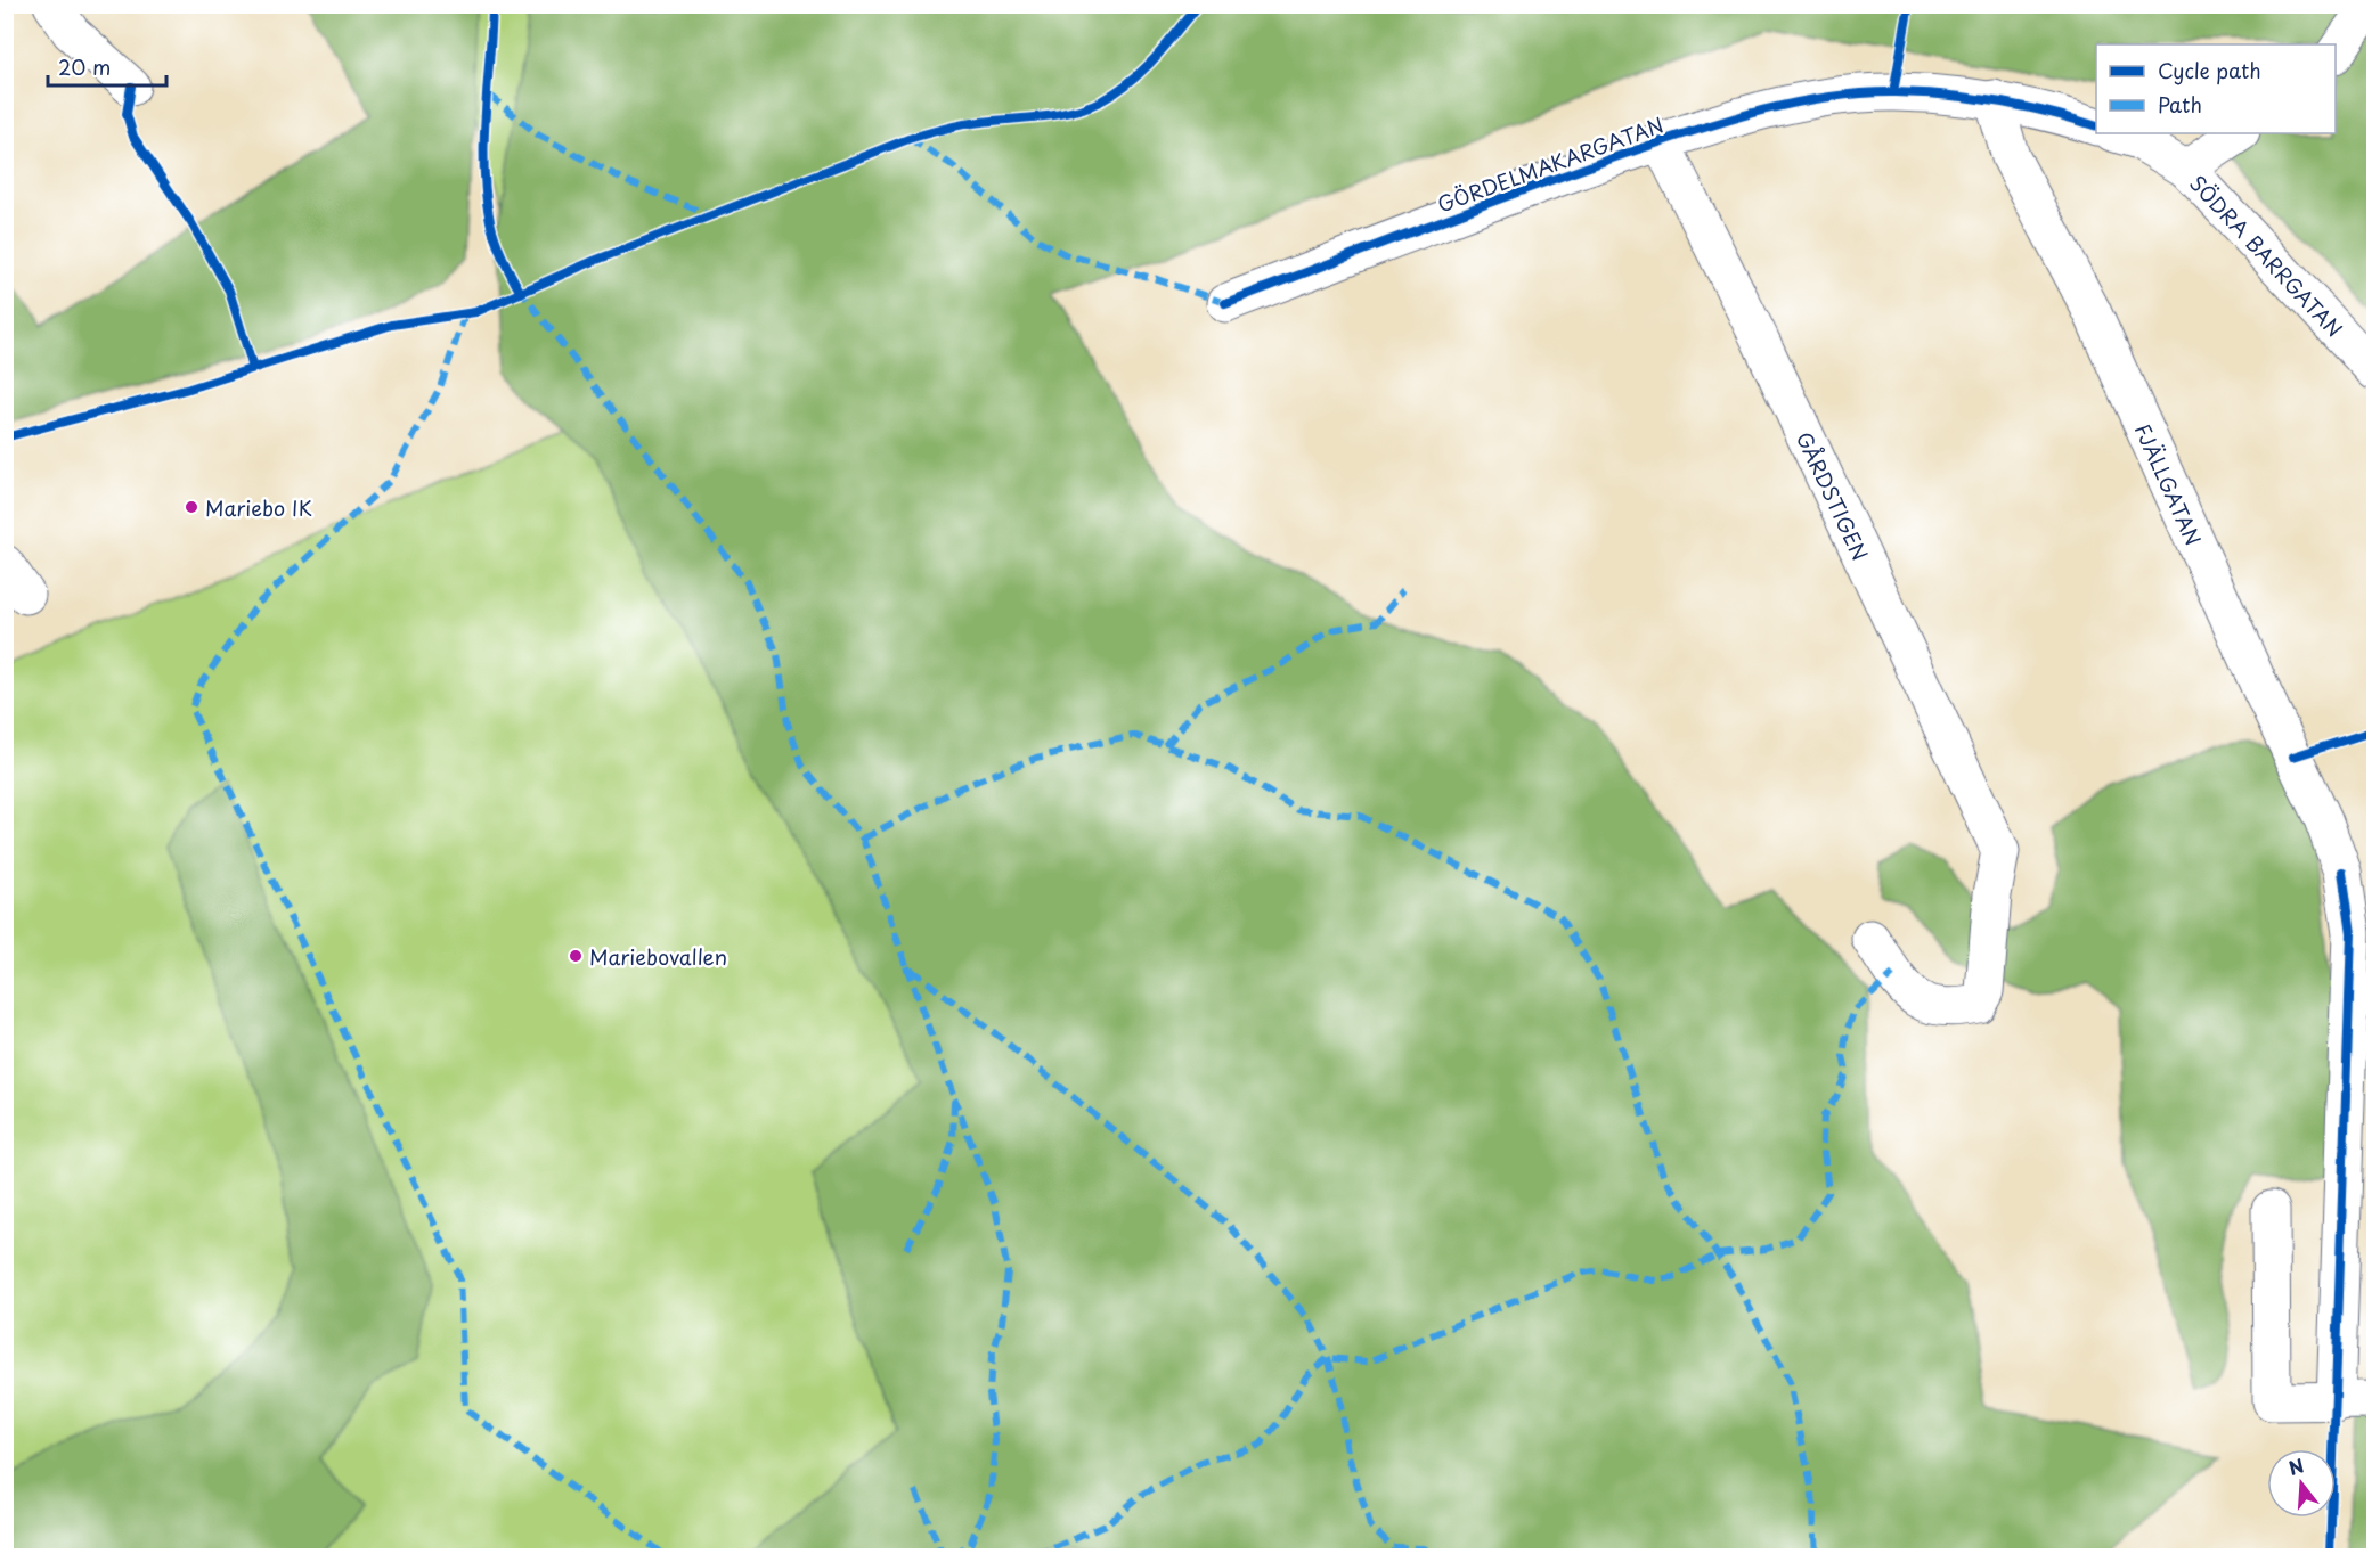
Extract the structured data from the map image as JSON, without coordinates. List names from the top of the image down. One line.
{"streets":{"street":["GÖRDELMAKARGATAN","SÖDRA BARRGATAN","FJÄLLGATAN","GÅRDSTIGEN"]},"crossings":[["GÖRDELMAKARGATAN","FJÄLLGATAN"],["GÖRDELMAKARGATAN","GÅRDSTIGEN"]],"places":["Mariebo IK","Mariebovallen"],"legend":["Cycle path","Path"],"scale_bar":"20 m","north":"top"}
